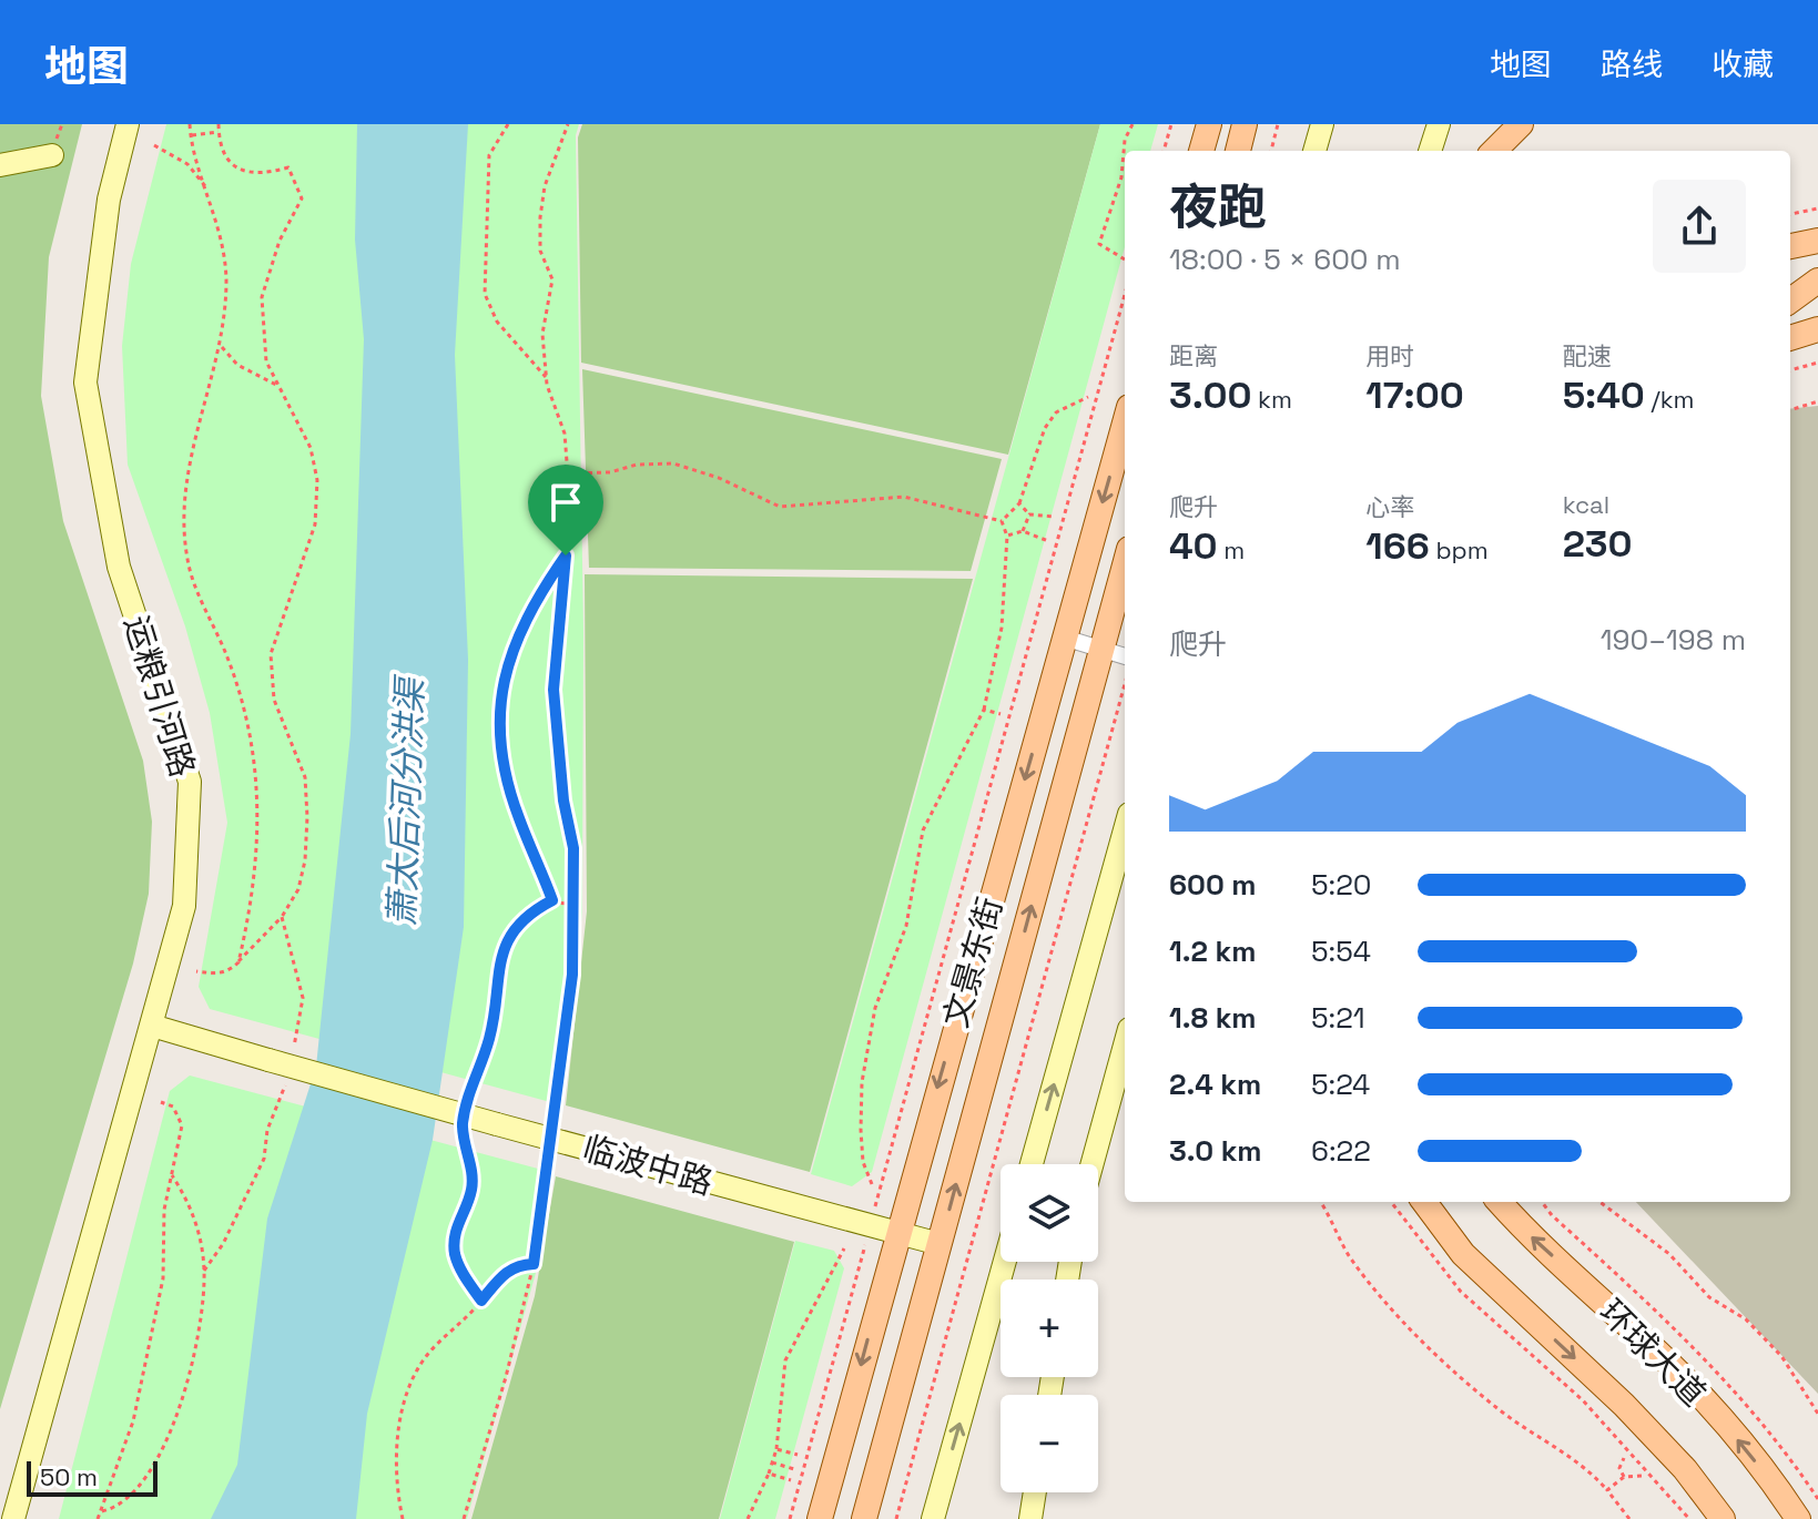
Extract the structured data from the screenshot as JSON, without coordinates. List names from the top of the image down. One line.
{"streets":{"main road":["文景东街","环球大道"],"street":["运粮引河路","临波中路"]},"crossings":[["运粮引河路","临波中路"],["文景东街","临波中路"]],"water":["萧太后河分洪渠"],"scale_bar":"50 m","page":{"header":"地图","nav":["地图","路线","收藏"],"heading":["夜跑","18:00 · 5 × 600 m"],"stats":[["距离","3.00 km"],["用时","17:00"],["配速","5:40 /km"],["爬升","40 m"],["心率","166 bpm"],["kcal","230"]],"chart":["爬升","190–198 m"],"list":[{"name":"600 m","note":"5:20"},{"name":"1.2 km","note":"5:54"},{"name":"1.8 km","note":"5:21"},{"name":"2.4 km","note":"5:24"},{"name":"3.0 km","note":"6:22"}],"map_buttons":["+","−"],"scale":"50 m"}}
